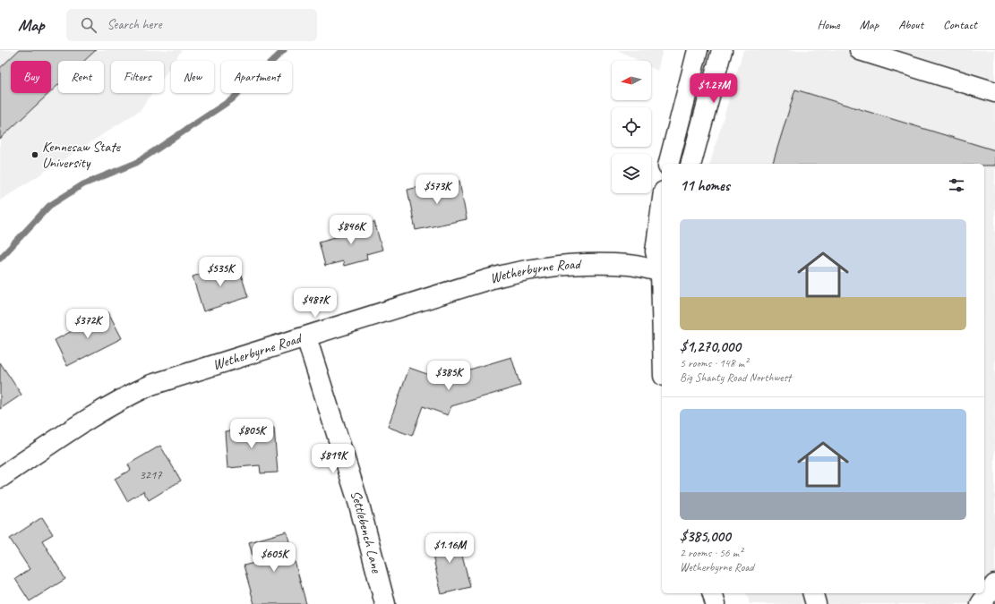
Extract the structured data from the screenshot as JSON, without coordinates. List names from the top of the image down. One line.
{"streets":{"street":["Wetherbyrne Road","Settlebench Lane"]},"crossings":[["Wetherbyrne Road","Settlebench Lane"]],"places":["Kennesaw State University"],"house_numbers":["3217"],"north":"left","page":{"header":"Map","search":"Search here","nav":["Home","Map","About","Contact"],"chip":["Buy","Rent","Filters","New","Apartment"],"price":["$1.27M","$573K","$846K","$535K","$487K","$372K","$385K","$805K","$819K","$1.16M","$605K"],"heading":"11 homes","list":[{"name":"$1,270,000","note":"5 rooms · 148 m² · Big Shanty Road Northwest"},{"name":"$385,000","note":"2 rooms · 56 m² · Wetherbyrne Road"}]}}
